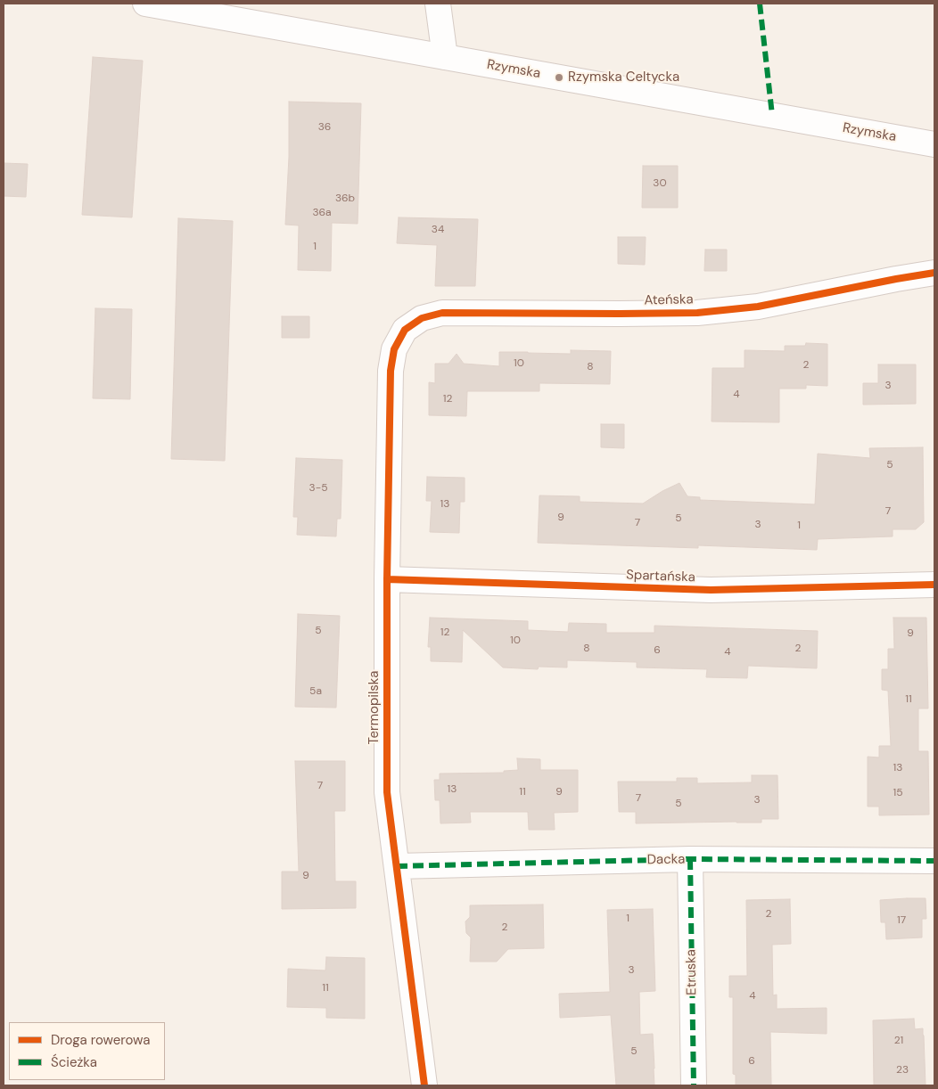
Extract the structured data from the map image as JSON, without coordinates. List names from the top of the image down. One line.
{"streets":{"street":["Rzymska","Ateńska","Spartańska","Termopilska","Dacka","Etruska"]},"crossings":[["Ateńska","Termopilska"],["Spartańska","Termopilska"],["Termopilska","Dacka"],["Dacka","Etruska"]],"places":["Rzymska Celtycka"],"house_numbers":["36","30","36b","36a","34","1","10","2","8","3","4","12","5","3-5","13","7","9","5","7","3","1","5","12","9","10","8","2","6","4","5a","11","13","7","13","11","9","15","7","3","5","9","2","1","17","2","3","11","4","21","5","6","23"],"legend":["Droga rowerowa","Ścieżka"]}
